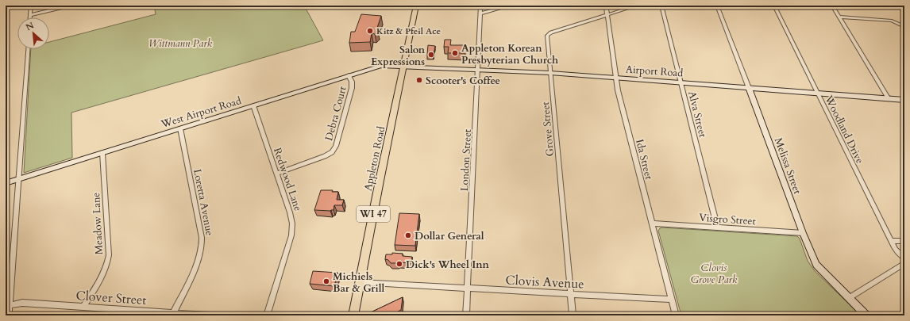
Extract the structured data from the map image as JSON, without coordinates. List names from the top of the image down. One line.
{"streets":{"main road":["Appleton Road","WI 47"],"street":["Airport Road","West Airport Road","Debra Court","Alva Street","Grove Street","Woodland Drive","Ida Street","London Street","Melissa Street","Redwood Lane","Loretta Avenue","Visgro Street","Meadow Lane","Clovis Avenue","Clover Street"]},"crossings":[["Airport Road","West Airport Road"],["Airport Road","Alva Street"],["Airport Road","Grove Street"],["Airport Road","Woodland Drive"],["Airport Road","Appleton Road"],["Airport Road","Ida Street"],["Airport Road","London Street"],["Airport Road","Melissa Street"],["West Airport Road","Debra Court"],["West Airport Road","Appleton Road"],["West Airport Road","Redwood Lane"],["West Airport Road","Loretta Avenue"],["West Airport Road","Meadow Lane"],["Debra Court","Redwood Lane"],["Alva Street","Visgro Street"],["Grove Street","Ida Street"],["Grove Street","Clovis Avenue"],["Appleton Road","Clovis Avenue"],["Ida Street","Visgro Street"],["Ida Street","Clovis Avenue"],["London Street","Clovis Avenue"],["Melissa Street","Visgro Street"],["Loretta Avenue","Clover Street"],["Meadow Lane","Clover Street"]],"parks":["Wittmann Park","Clovis Grove Park"],"places":["Kitz & Pfeil Ace","Appleton Korean Presbyterian Church","Salon Expressions","Scooter's Coffee","Dollar General","Dick's Wheel Inn","Michiels Bar & Grill"],"north":"top left"}
